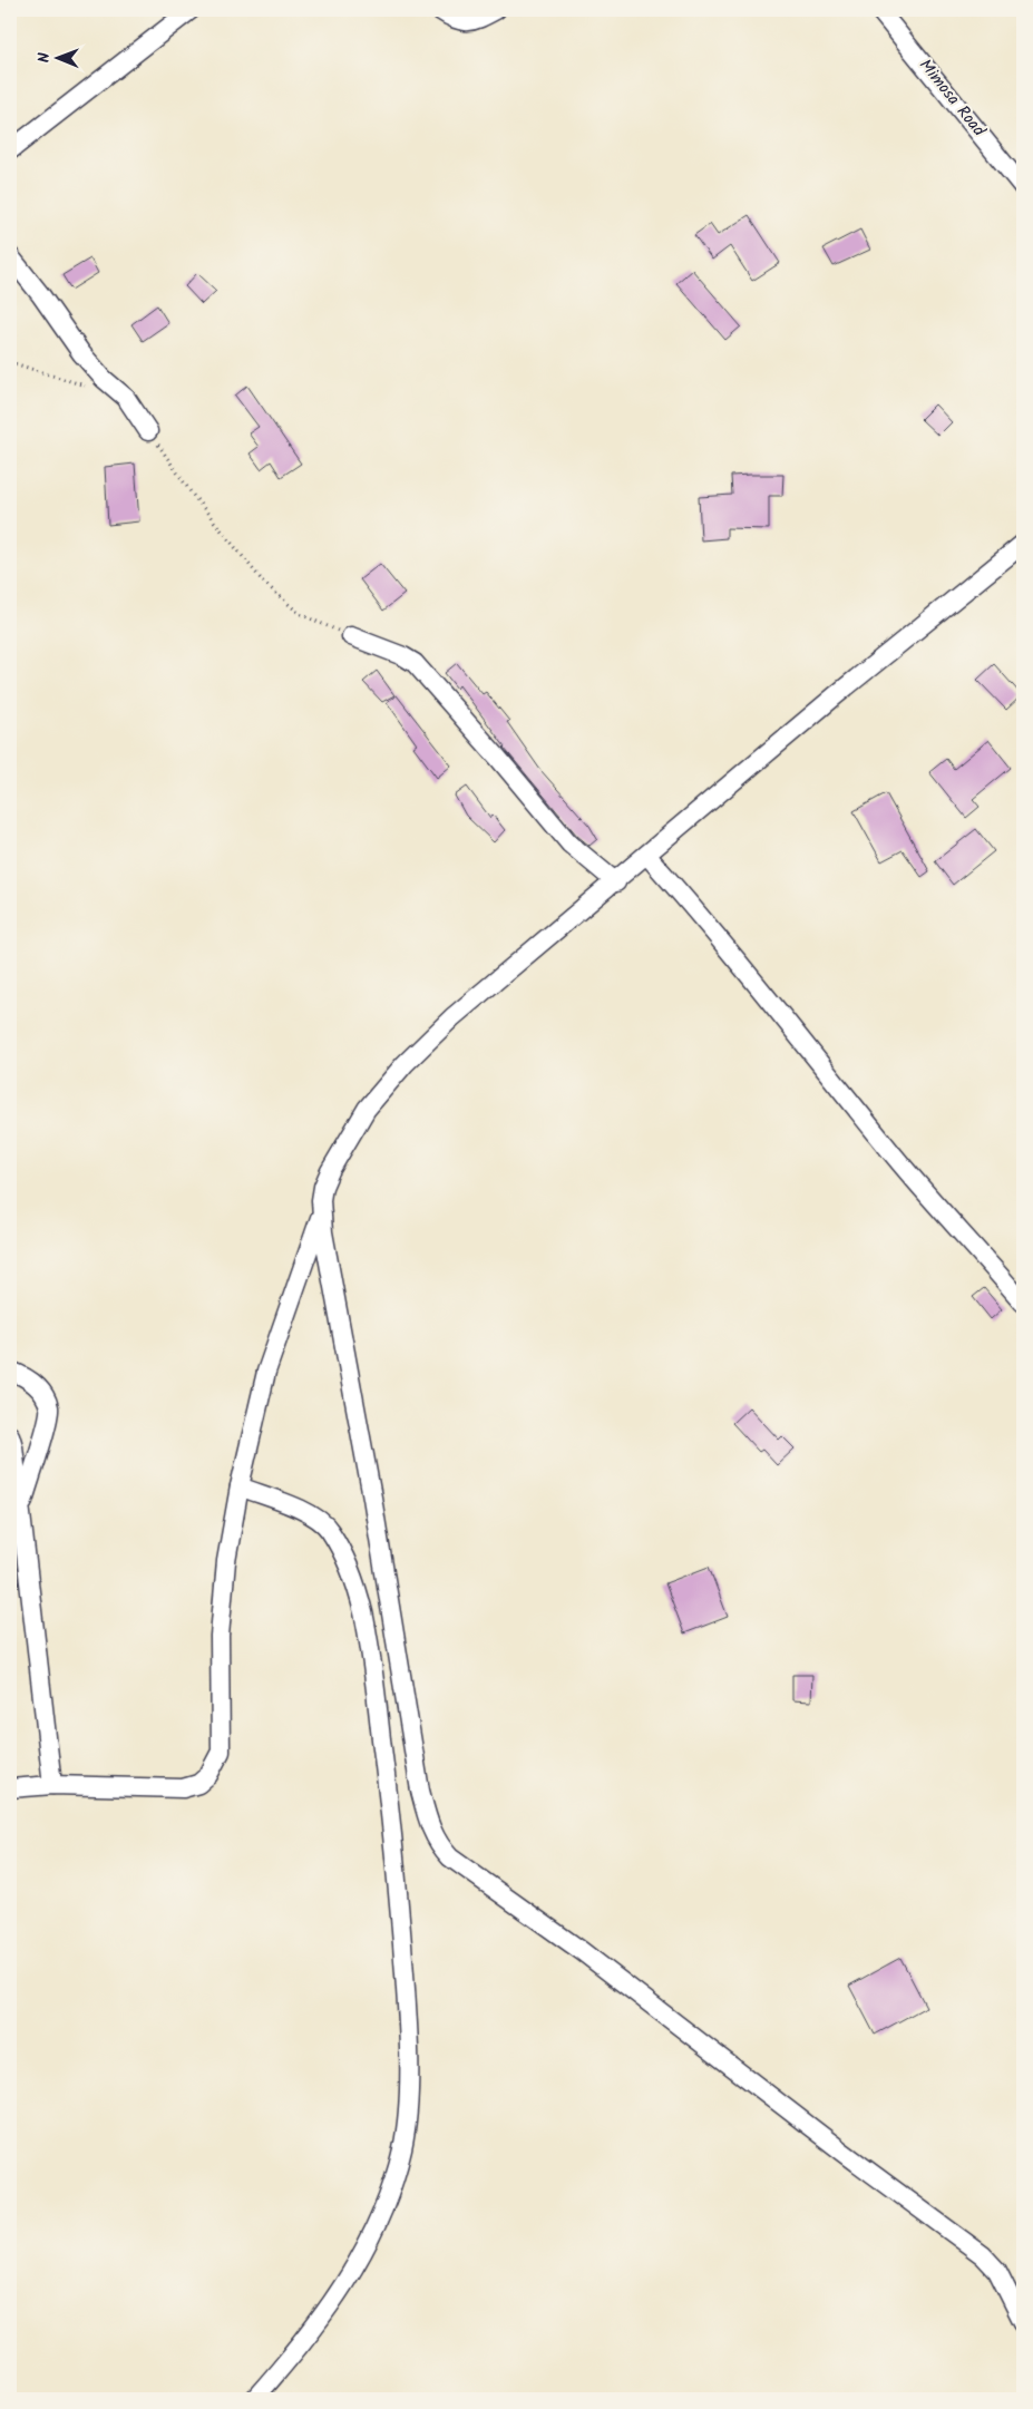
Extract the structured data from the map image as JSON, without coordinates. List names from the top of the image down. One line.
{"streets":{"street":["Mimosa Road"]},"north":"left"}
